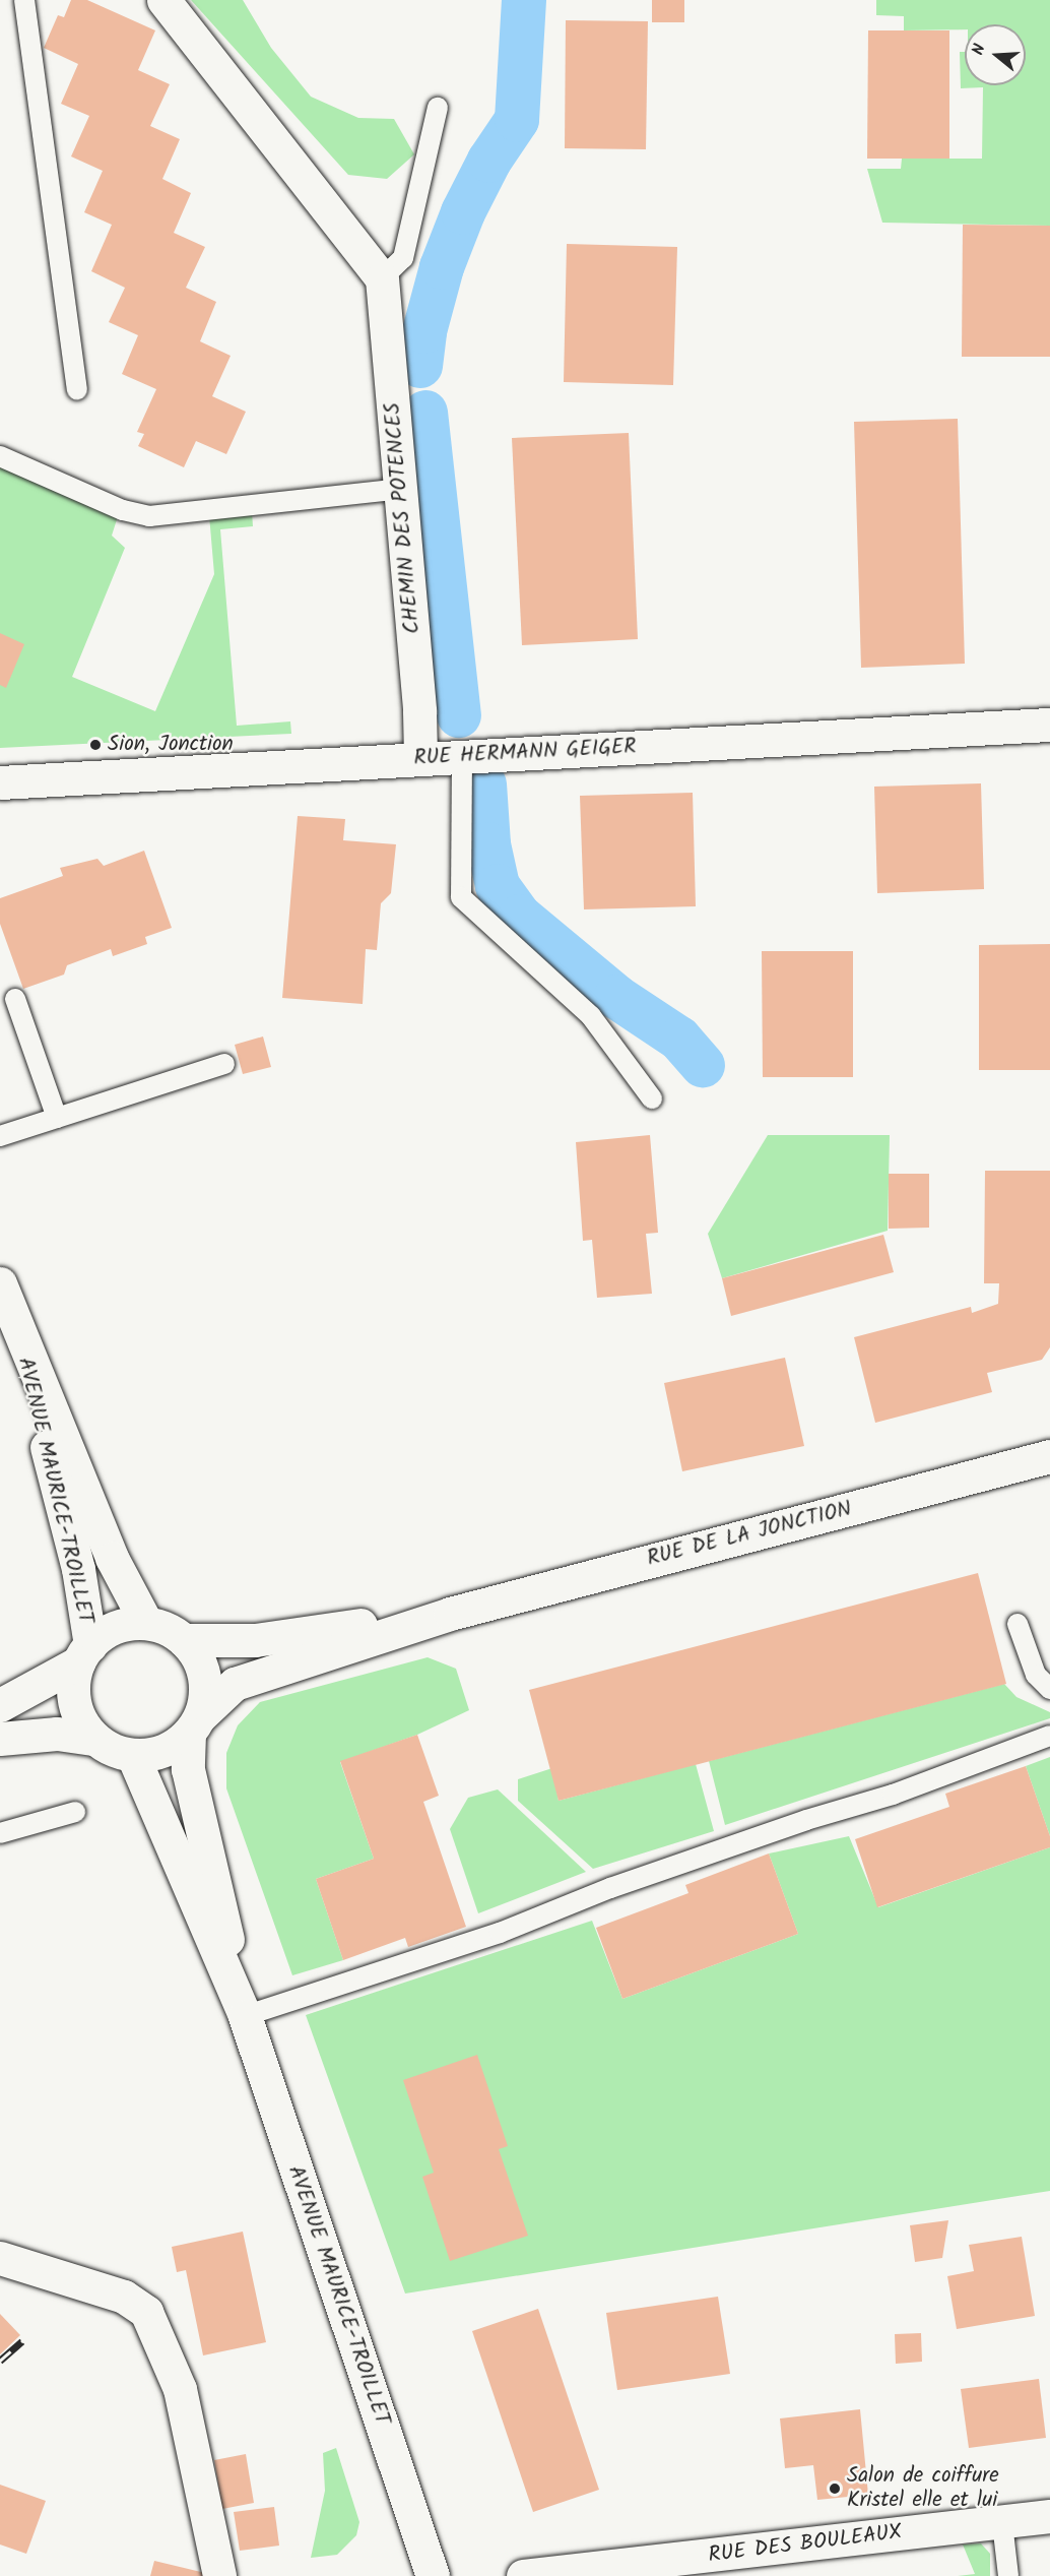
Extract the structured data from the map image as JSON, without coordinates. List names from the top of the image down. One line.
{"streets":{"street":["CHEMIN DES POTENCES","RUE HERMANN GEIGER","AVENUE MAURICE-TROILLET","RUE DE LA JONCTION","RUE DES BOULEAUX"]},"crossings":[["CHEMIN DES POTENCES","RUE HERMANN GEIGER"],["AVENUE MAURICE-TROILLET","RUE DE LA JONCTION"]],"places":["Sion, Jonction","Salon de coiffure Kristel elle et lui"],"north":"left"}
